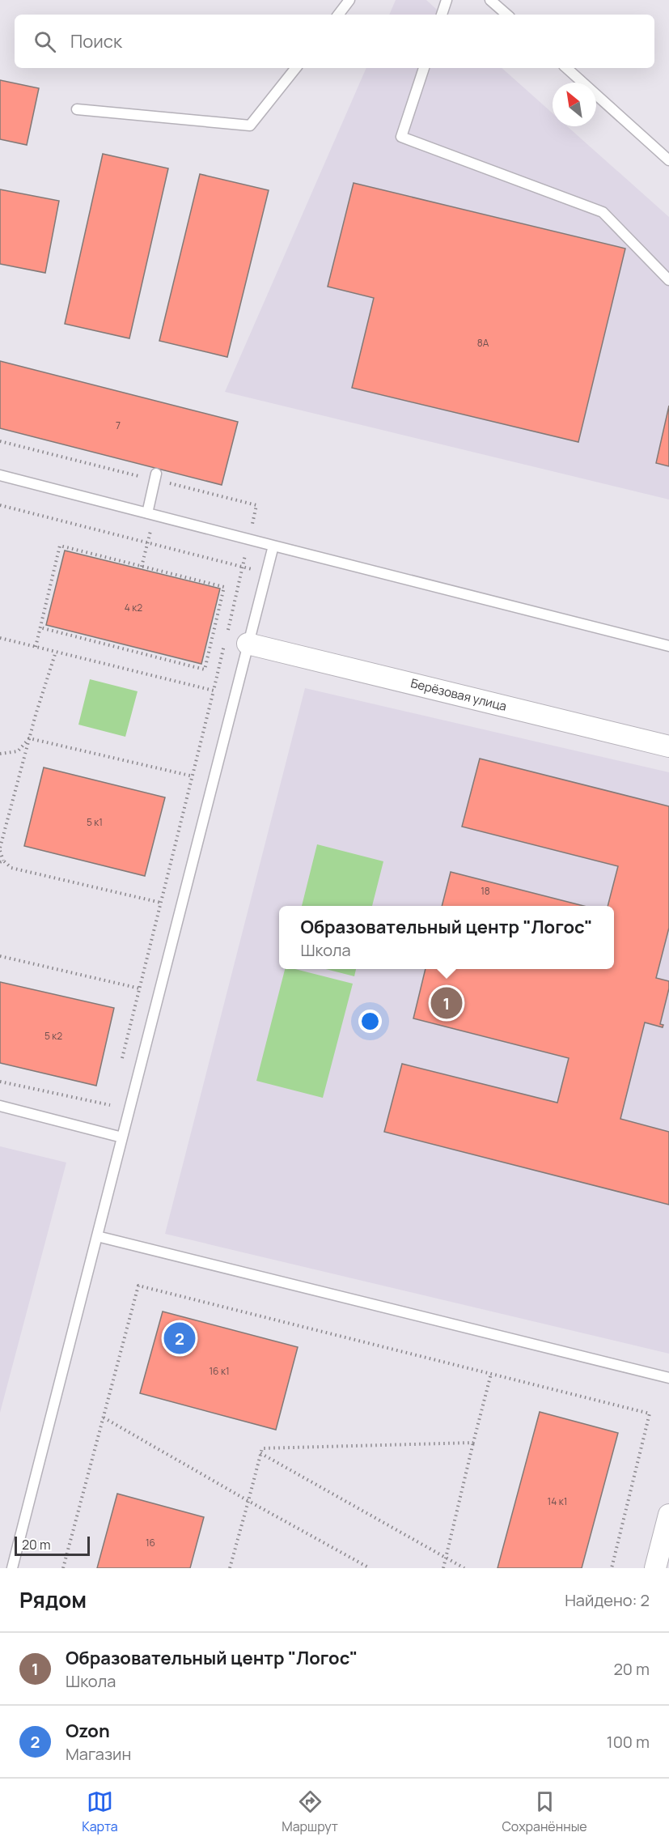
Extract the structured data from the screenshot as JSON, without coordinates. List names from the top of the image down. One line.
{"streets":{"street":["Берёзовая улица"]},"house_numbers":["8А","7","4 к2","5 к1","18","5 к2","16 к1","14 к1","16"],"scale_bar":"20 m","north":"top left","page":{"search":"Поиск","popup":["Образовательный центр \"Логос\"","Школа"],"pins":["1","2"],"scale":"20 m","heading":["Рядом","Найдено: 2"],"list":[{"mark":"1","name":"Образовательный центр \"Логос\"","note":"Школа","value":"20 m"},{"mark":"2","name":"Ozon","note":"Магазин","value":"100 m"}],"nav":["Карта","Маршрут","Сохранённые"]}}
